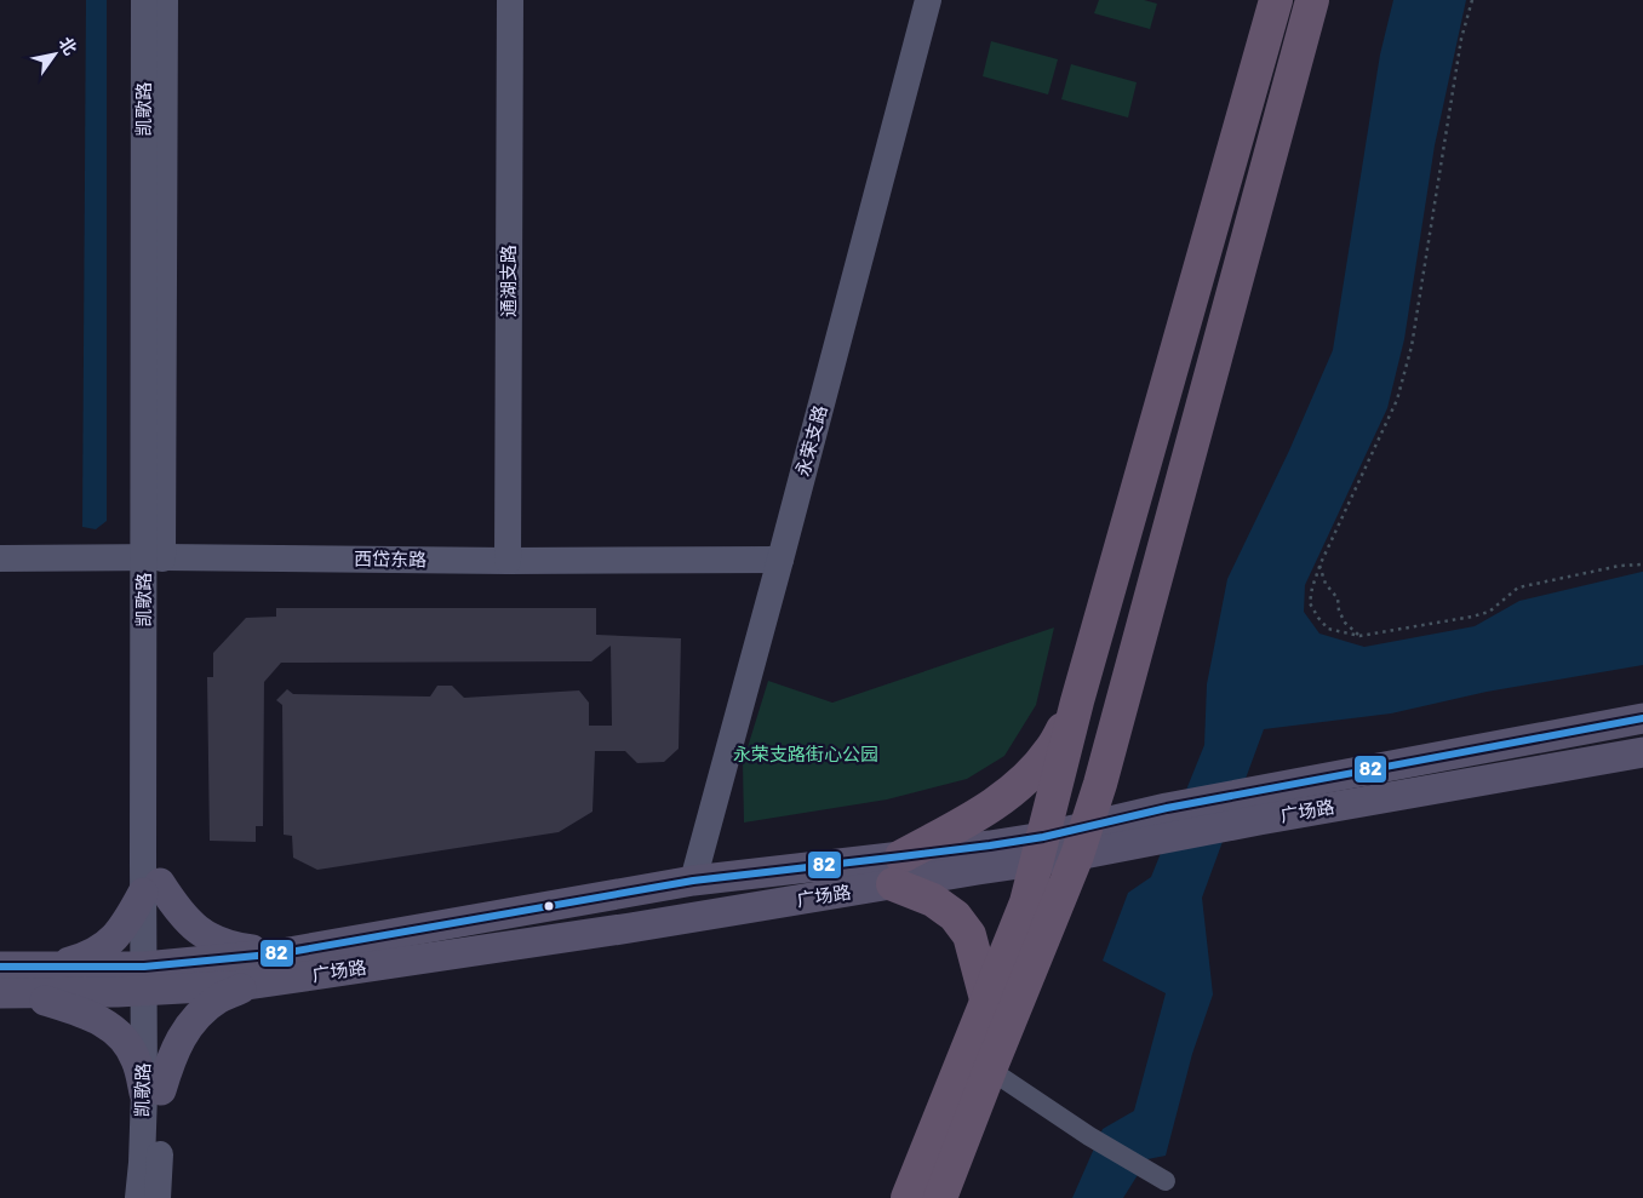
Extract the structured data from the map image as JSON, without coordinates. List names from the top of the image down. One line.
{"streets":{"main road":["广场路"],"street":["凯歌路","通湖支路","永荣支路","西岱东路"]},"crossings":[["凯歌路","西岱东路"],["凯歌路","广场路"],["通湖支路","西岱东路"],["永荣支路","西岱东路"],["永荣支路","广场路"]],"parks":["永荣支路街心公园"],"lines":["transit line 82"],"north":"top right"}
